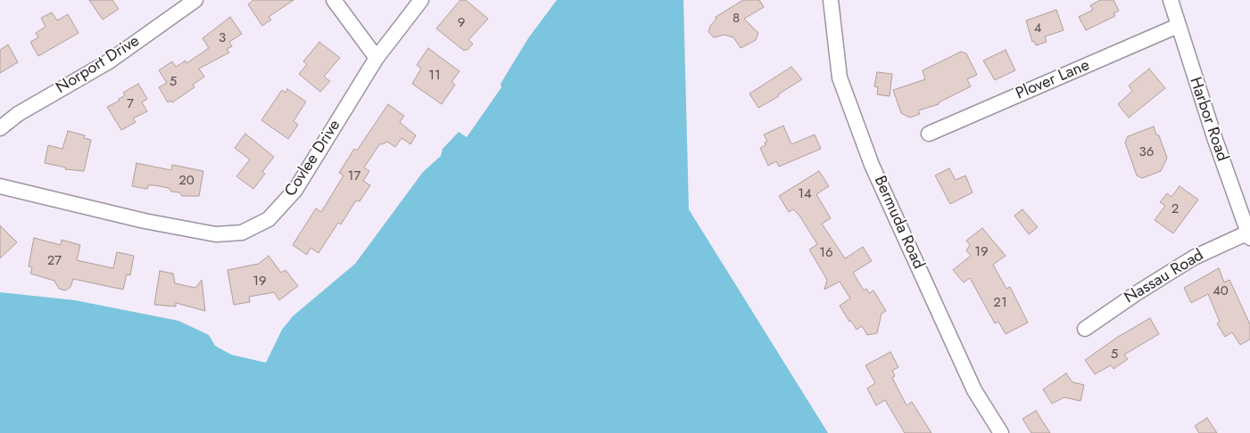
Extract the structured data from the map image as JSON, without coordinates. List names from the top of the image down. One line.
{"streets":{"street":["Norport Drive","Plover Lane","Harbor Road","Covlee Drive","Bermuda Road","Nassau Road"]},"crossings":[["Plover Lane","Harbor Road"],["Harbor Road","Nassau Road"]],"house_numbers":["8","9","4","3","11","5","7","36","17","20","14","2","19","16","27","19","40","21","5"]}
